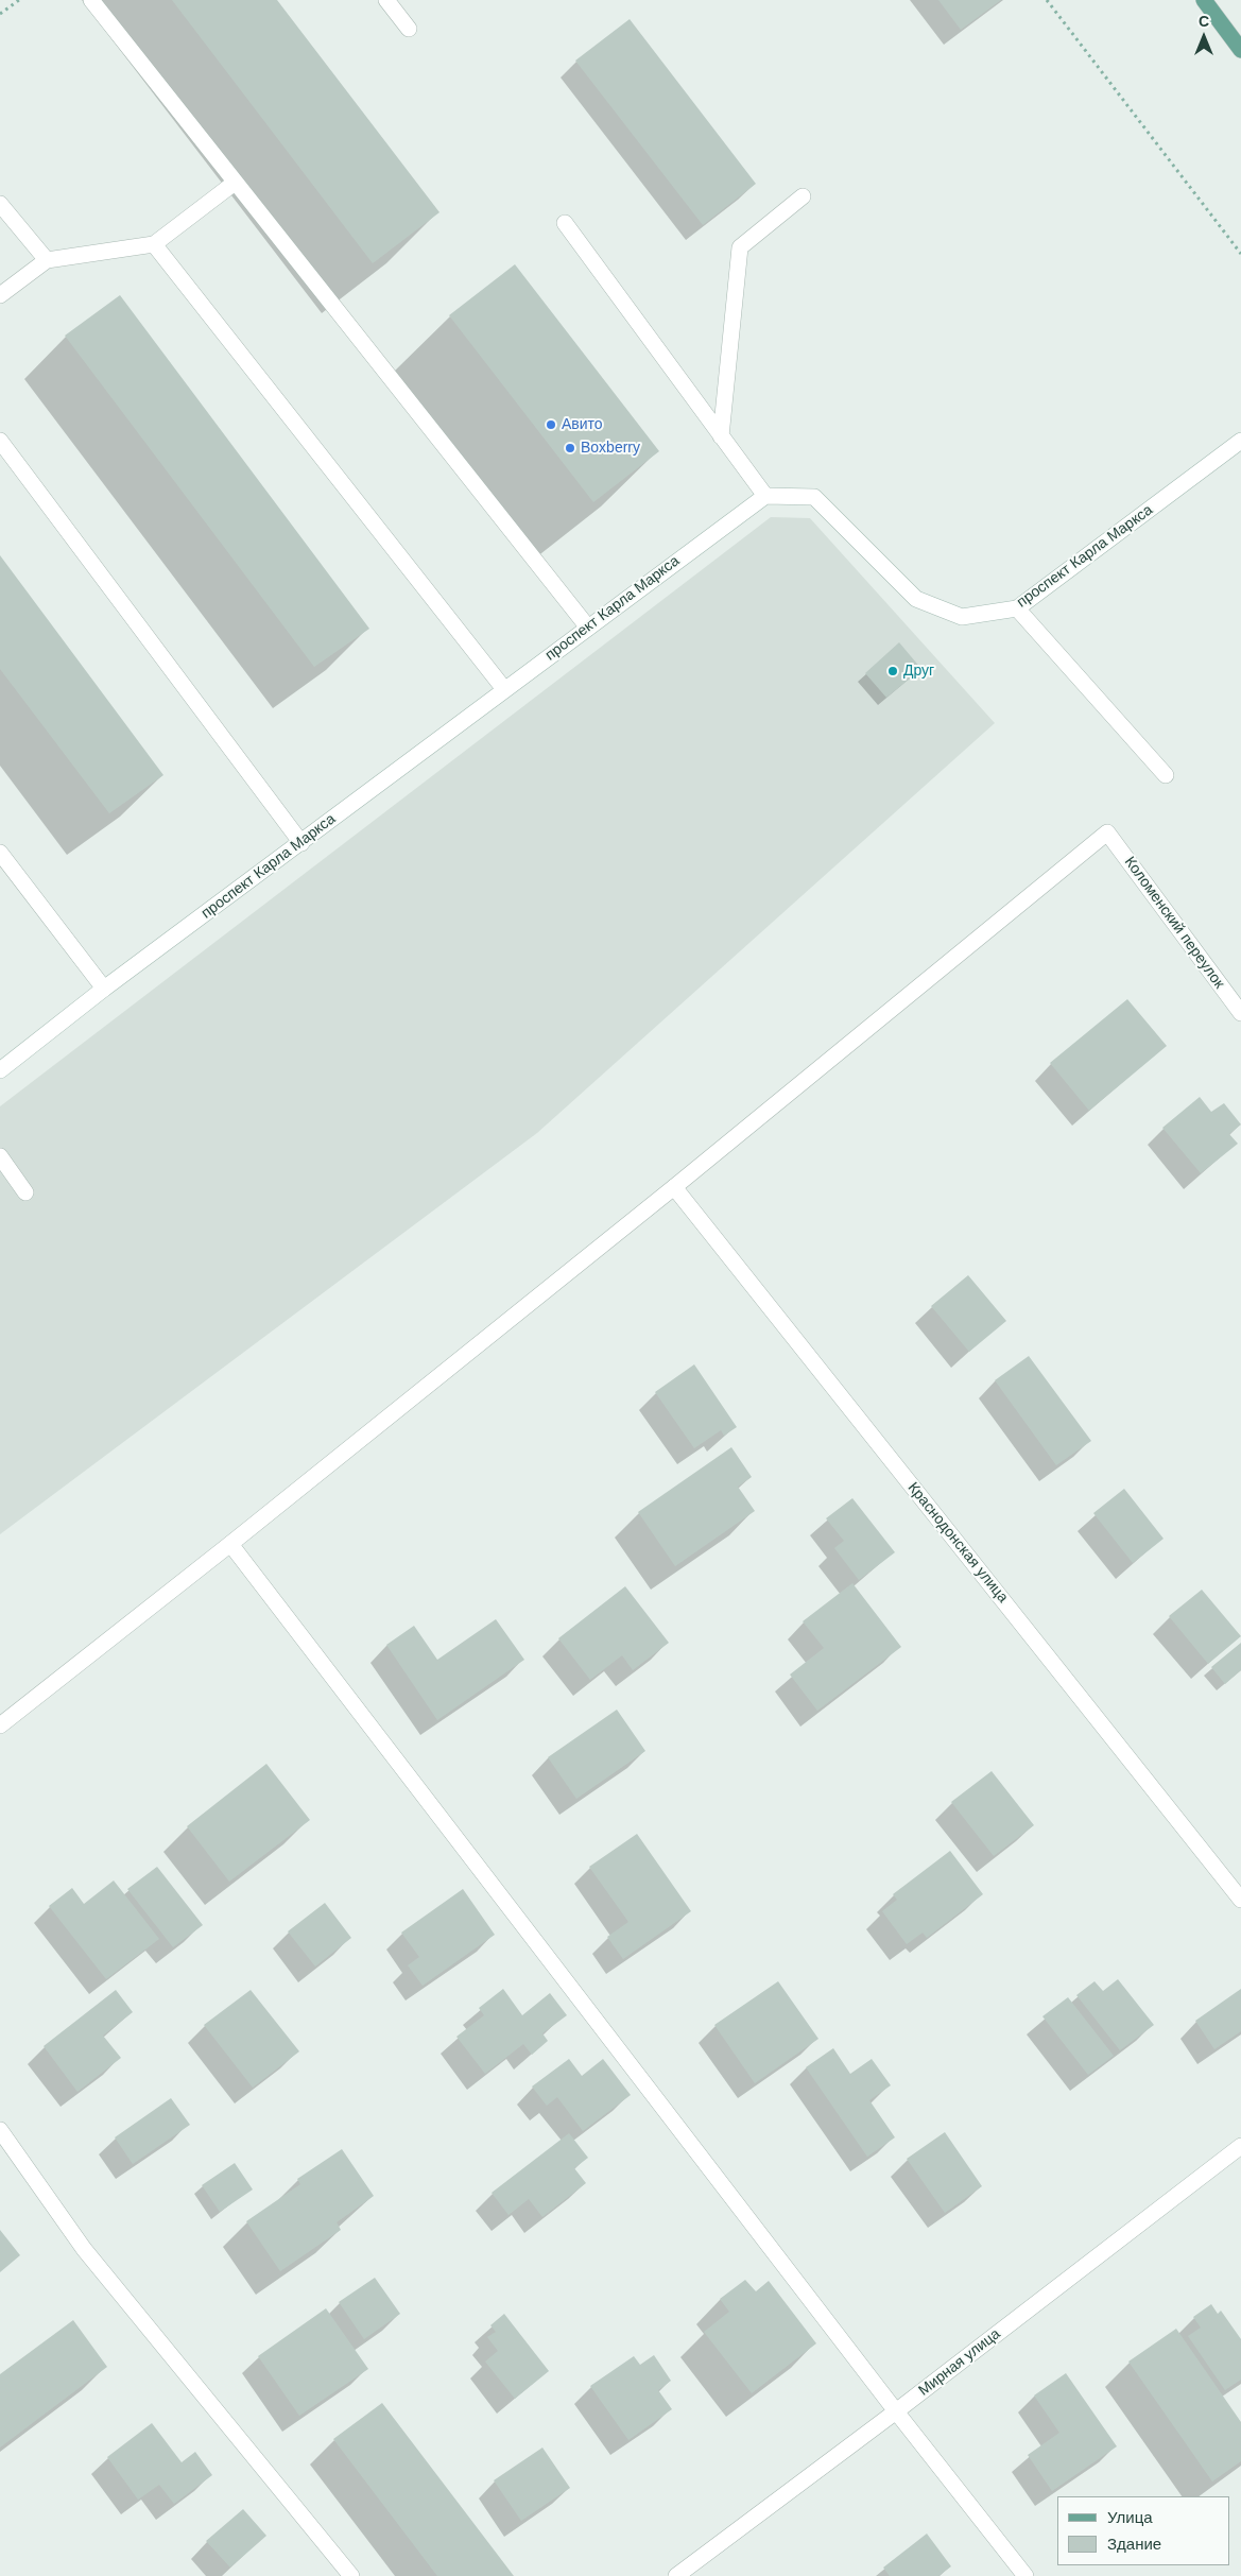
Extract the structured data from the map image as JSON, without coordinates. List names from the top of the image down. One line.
{"streets":{"street":["проспект Карла Маркса","Коломенский переулок","Краснодонская улица","Мирная улица"]},"crossings":[["Коломенский переулок","Краснодонская улица"]],"places":["Авито","Boxberry","Друг"],"legend":["Улица","Здание"],"north":"top"}
